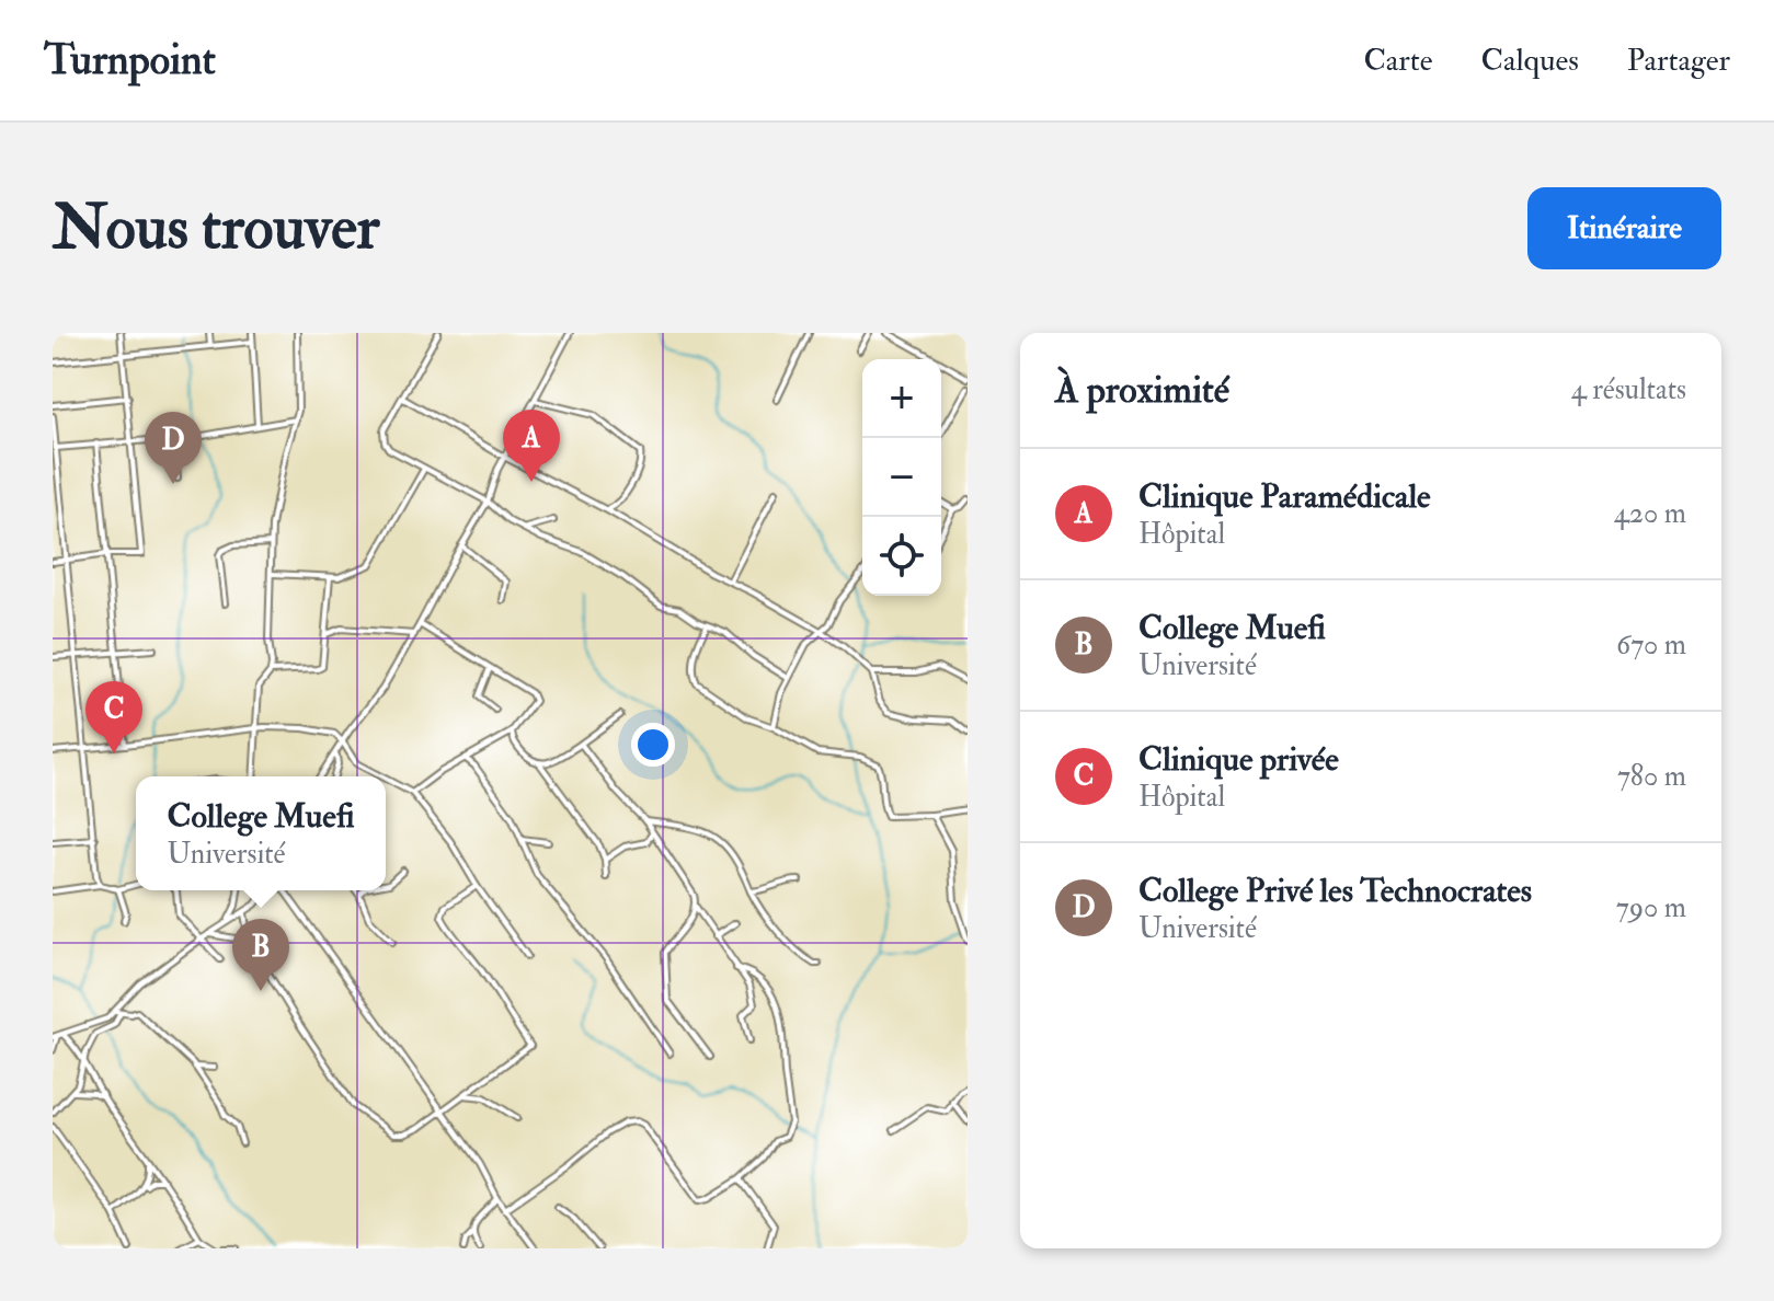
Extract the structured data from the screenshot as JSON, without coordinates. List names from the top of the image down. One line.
{"page":{"header":"Turnpoint","nav":["Carte","Calques","Partager"],"buttons":"Itinéraire","title":"Nous trouver","heading":["À proximité","4 résultats"],"map_buttons":["+","−"],"pins":["A","D","C","B"],"list":[{"mark":"A","name":"Clinique Paramédicale","note":"Hôpital","value":"420 m"},{"mark":"B","name":"College Muefi","note":"Université","value":"670 m"},{"mark":"C","name":"Clinique privée","note":"Hôpital","value":"780 m"},{"mark":"D","name":"College Privé les Technocrates","note":"Université","value":"790 m"}],"popup":["College Muefi","Université"]}}
